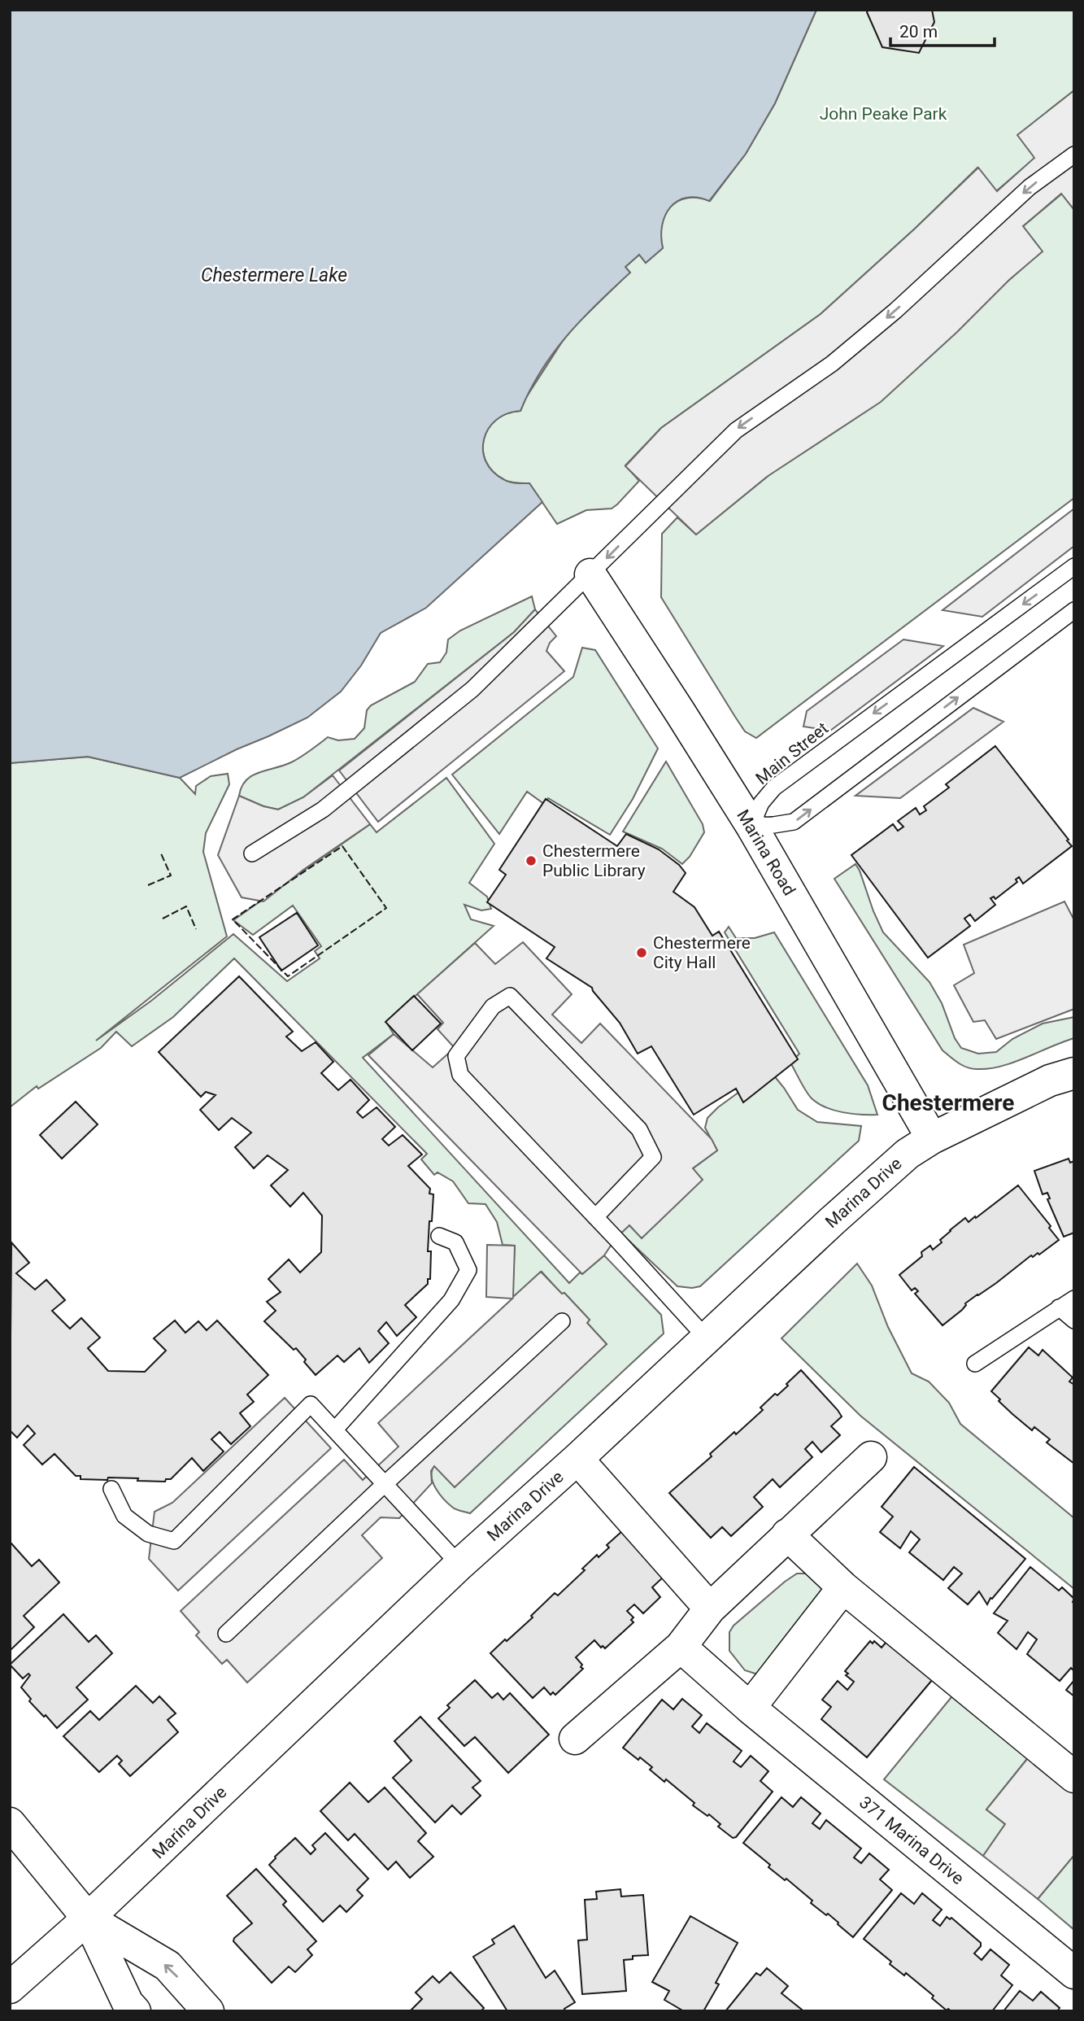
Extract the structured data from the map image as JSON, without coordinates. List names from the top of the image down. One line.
{"streets":{"street":["Marina Road","Marina Drive","371 Marina Drive"],"lane":["Main Street"]},"crossings":[["Main Street","Marina Road"],["Marina Road","Marina Drive"]],"districts":["Chestermere"],"water":["Chestermere Lake"],"parks":["John Peake Park"],"places":["Chestermere Public Library","Chestermere City Hall"],"scale_bar":"20 m"}
